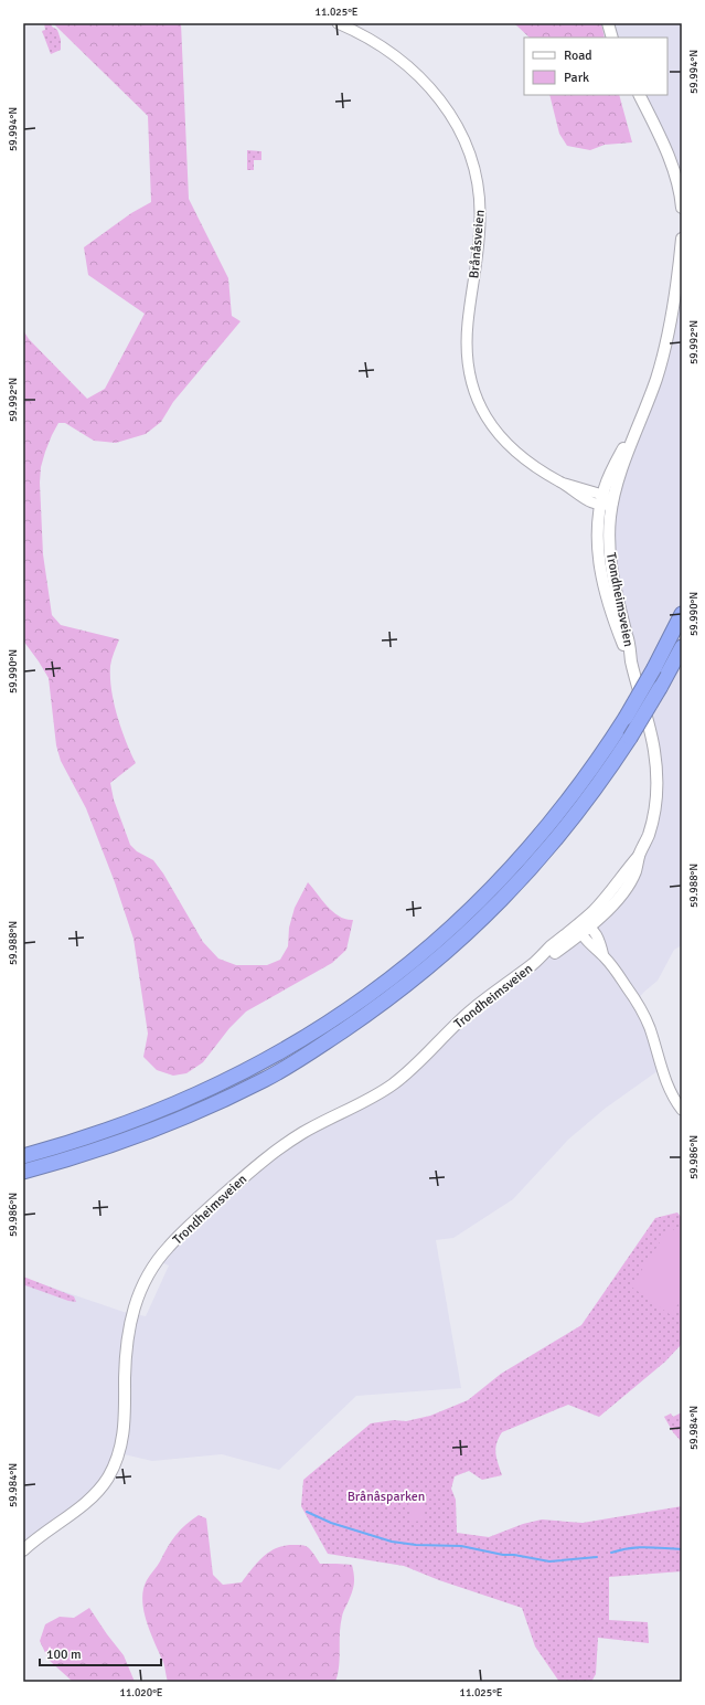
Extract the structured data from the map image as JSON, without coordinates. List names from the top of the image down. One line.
{"streets":{"main road":["Trondheimsveien"],"street":["Brånåsveien"]},"crossings":[["Brånåsveien","Trondheimsveien"]],"parks":["Brånåsparken"],"legend":["Road","Park"],"scale_bar":"100 m","coordinates":["11.025°E","59.994°N","59.992°N","59.990°N","59.988°N","59.986°N","59.984°N","11.020°E"]}
